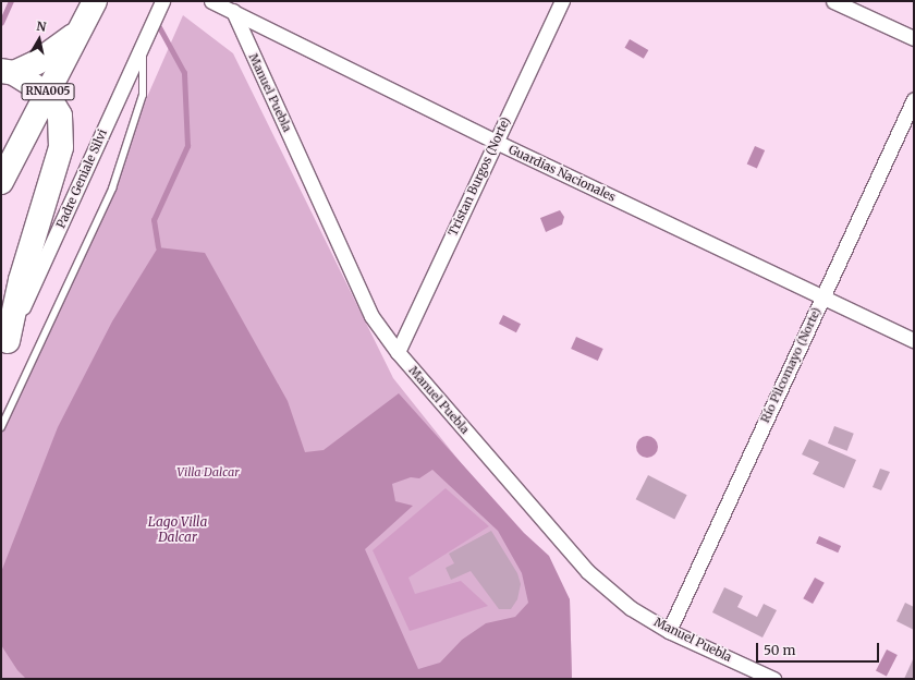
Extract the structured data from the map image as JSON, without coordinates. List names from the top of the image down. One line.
{"streets":{"highway":["RNA005"],"street":["Manuel Puebla","Guardias Nacionales","Tristan Burgos (Norte)","Padre Geniale Silvi","Río Pilcomayo (Norte)"]},"crossings":[["Manuel Puebla","Guardias Nacionales"],["Manuel Puebla","Tristan Burgos (Norte)"],["Manuel Puebla","Río Pilcomayo (Norte)"],["Guardias Nacionales","Tristan Burgos (Norte)"],["Guardias Nacionales","Río Pilcomayo (Norte)"]],"water":["Lago Villa Dalcar"],"parks":["Villa Dalcar"],"scale_bar":"50 m","north":"top"}
